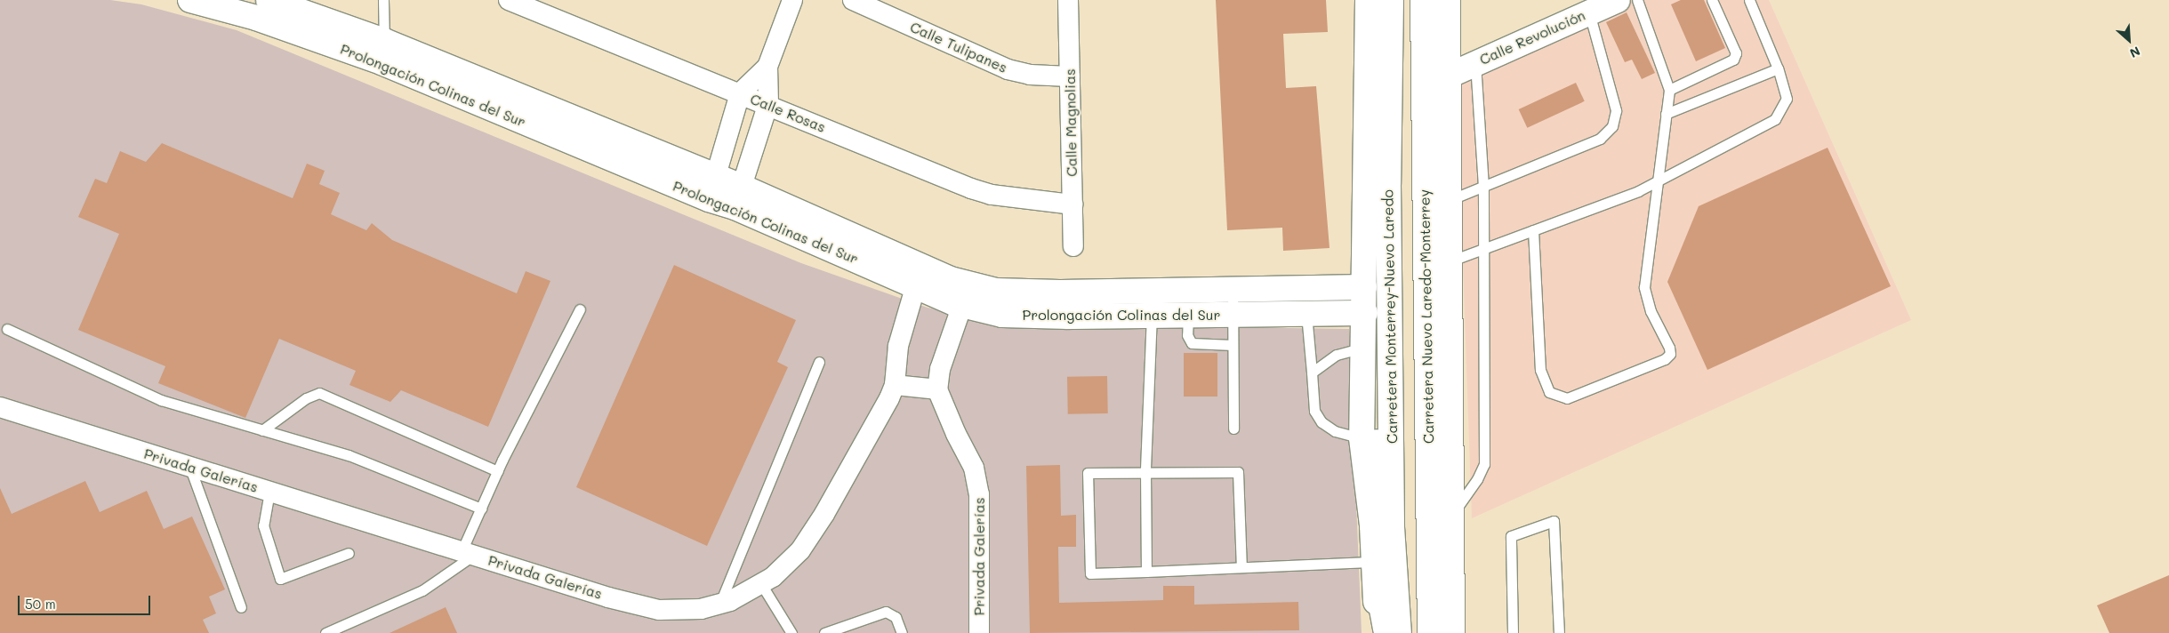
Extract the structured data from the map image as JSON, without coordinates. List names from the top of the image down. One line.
{"streets":{"main road":["Calle Revolución","Prolongación Colinas del Sur","Carretera Monterrey-Nuevo Laredo","Carretera Nuevo Laredo-Monterrey"],"street":["Calle Tulipanes","Calle Rosas","Calle Magnolias","Privada Galerías"]},"crossings":[["Calle Tulipanes","Calle Magnolias"],["Prolongación Colinas del Sur","Privada Galerías"],["Calle Rosas","Calle Magnolias"]],"scale_bar":"50 m","north":"bottom right"}
